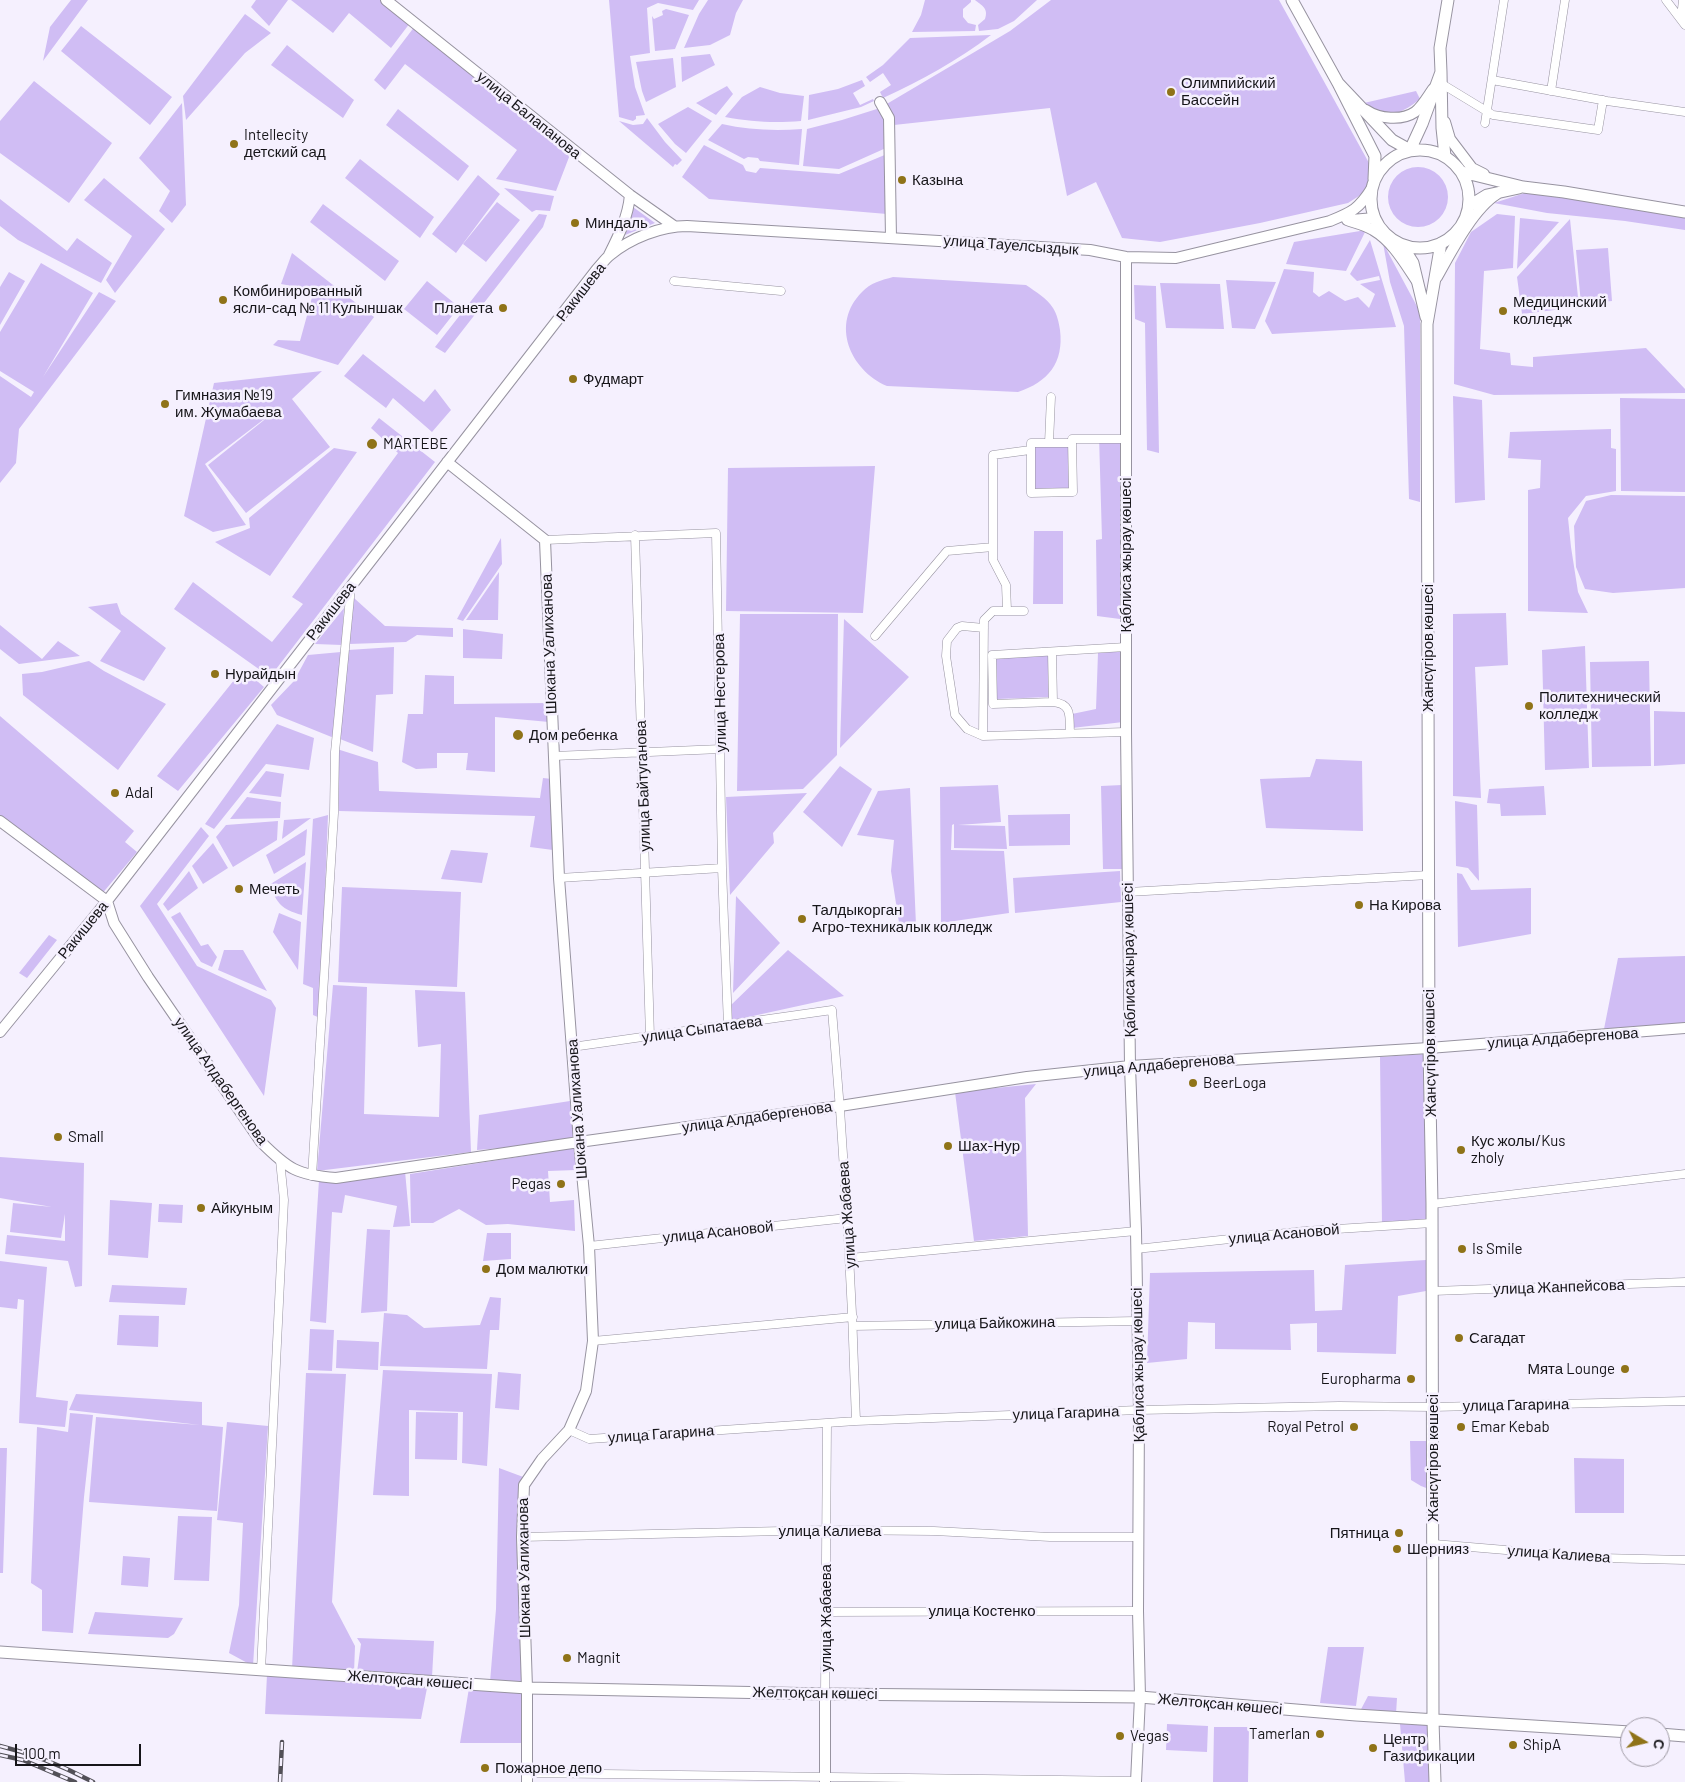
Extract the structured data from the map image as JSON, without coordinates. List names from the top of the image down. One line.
{"streets":{"main road":["Жансүгіров көшесі","Желтоқсан көшесі"],"street":["улица Балапанова","улица Тауелсыздык","Ракишева","Қаблиса жырау көшесі","Шокана Уалиханова","улица Нестерова","улица Байтуганова","улица Сыпатаева","улица Алдабергенова","улица Жабаева","улица Асановой","улица Жанпейсова","улица Байкожина","улица Гагарина","улица Калиева","улица Костенко"]},"crossings":[["улица Балапанова","Ракишева"],["улица Тауелсыздык","Ракишева"],["улица Тауелсыздык","Қаблиса жырау көшесі"],["Ракишева","улица Алдабергенова"],["Қаблиса жырау көшесі","улица Алдабергенова"],["Қаблиса жырау көшесі","улица Асановой"],["Қаблиса жырау көшесі","улица Байкожина"],["Қаблиса жырау көшесі","улица Гагарина"],["Қаблиса жырау көшесі","улица Калиева"],["Қаблиса жырау көшесі","улица Костенко"],["Қаблиса жырау көшесі","Желтоқсан көшесі"],["Шокана Уалиханова","улица Нестерова"],["Шокана Уалиханова","улица Сыпатаева"],["Шокана Уалиханова","улица Алдабергенова"],["Шокана Уалиханова","улица Асановой"],["Шокана Уалиханова","улица Байкожина"],["Шокана Уалиханова","улица Гагарина"],["Шокана Уалиханова","улица Калиева"],["Шокана Уалиханова","Желтоқсан көшесі"],["Жансүгіров көшесі","улица Алдабергенова"],["Жансүгіров көшесі","улица Асановой"],["Жансүгіров көшесі","улица Жанпейсова"],["Жансүгіров көшесі","улица Гагарина"],["Жансүгіров көшесі","улица Калиева"],["Жансүгіров көшесі","Желтоқсан көшесі"],["улица Нестерова","улица Байтуганова"],["улица Нестерова","улица Сыпатаева"],["улица Байтуганова","улица Сыпатаева"],["улица Сыпатаева","улица Жабаева"],["улица Алдабергенова","улица Жабаева"],["улица Жабаева","улица Асановой"],["улица Жабаева","улица Байкожина"],["улица Жабаева","улица Гагарина"],["улица Жабаева","улица Калиева"],["улица Жабаева","улица Костенко"],["улица Жабаева","Желтоқсан көшесі"]],"places":["Олимпийский Бассейн","Intellecity детский сад","Казына","Миндаль","Комбинированный ясли-сад № 11 Кулыншак","Планета","Медицинский колледж","Фудмарт","Гимназия №19 им. Жумабаева","MARTEBE","Нурайдын","Политехнический колледж","Дом ребенка","Adal","Мечеть","На Кирова","Талдыкорган Агро-техникалык колледж","BeerLoga","Small","Шах-Нур","Кус жолы/Kus zholy","Pegas","Айкуным","Is Smile","Дом малютки","Сагадат","Мята Lounge","Europharma","Royal Petrol","Emar Kebab","Пятница","Шернияз","Magnit","Tamerlan","Vegas","ShipA","Центр Газификации","Пожарное депо"],"scale_bar":"100 m","north":"right"}
